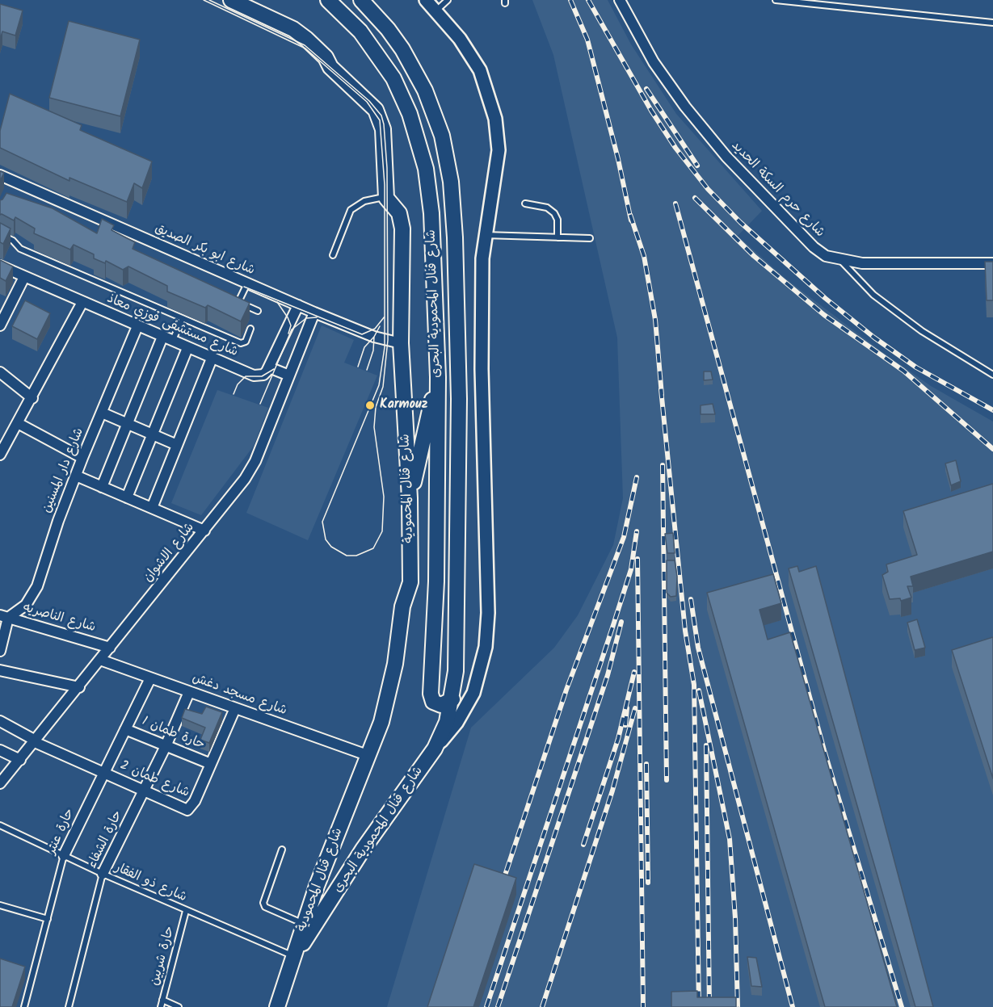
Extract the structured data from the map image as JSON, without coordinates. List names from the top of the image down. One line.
{"streets":{"main road":["شارع قنال المحمودية البحرى","شارع قنال المحمودية"],"street":["شارع حرم السكة الحديد","شارع ابو بكر الصديق","شارع مستشفى فوزي معاذ","شارع دار المسنين","شارع الاشوان","شارع الناصريه","شارع مسجد دغش","حارة طمان 1","شارع طمان 2","حارة عنتر","حارة الشفاء"],"lane":["شارع ذو الفقار","حارة شربين"]},"crossings":[["شارع ابو بكر الصديق","شارع قنال المحمودية"],["شارع ابو بكر الصديق","شارع الاشوان"],["شارع قنال المحمودية البحرى","شارع قنال المحمودية"],["شارع قنال المحمودية البحرى","شارع ذو الفقار"],["شارع مستشفى فوزي معاذ","شارع دار المسنين"],["شارع دار المسنين","شارع الناصريه"],["شارع قنال المحمودية","شارع مسجد دغش"],["شارع قنال المحمودية","شارع ذو الفقار"],["شارع الاشوان","شارع الناصريه"],["شارع الاشوان","شارع مسجد دغش"],["شارع الاشوان","شارع طمان 2"],["شارع مسجد دغش","شارع طمان 2"],["شارع مسجد دغش","حارة عنتر"],["شارع مسجد دغش","حارة الشفاء"],["حارة طمان 1","شارع طمان 2"],["حارة طمان 1","حارة عنتر"],["حارة طمان 1","حارة الشفاء"],["شارع طمان 2","حارة عنتر"],["شارع طمان 2","حارة الشفاء"],["حارة عنتر","شارع ذو الفقار"],["حارة الشفاء","شارع ذو الفقار"],["شارع ذو الفقار","حارة شربين"]],"places":["Karmouz"]}
